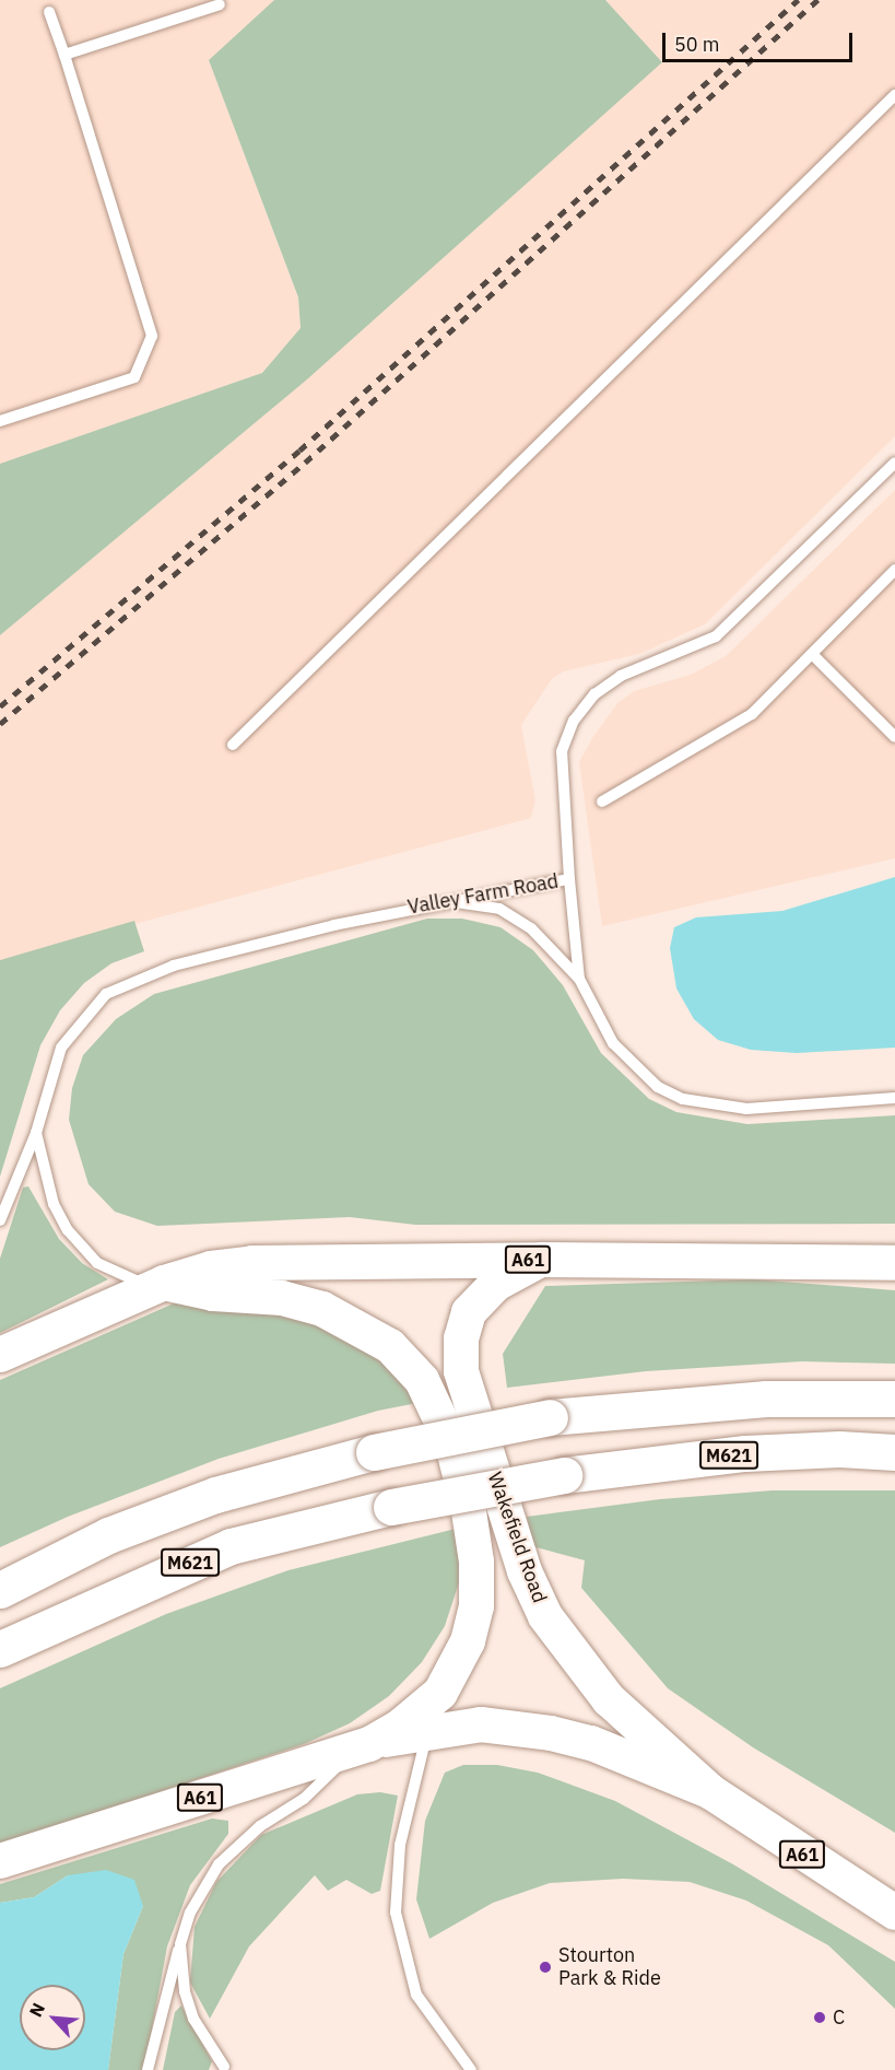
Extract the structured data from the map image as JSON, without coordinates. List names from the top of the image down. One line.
{"streets":{"highway":["M621"],"main road":["A61","Wakefield Road"],"lane":["Valley Farm Road"]},"crossings":[["A61","Wakefield Road"]],"places":["Stourton Park & Ride","C"],"scale_bar":"50 m","north":"top left"}
